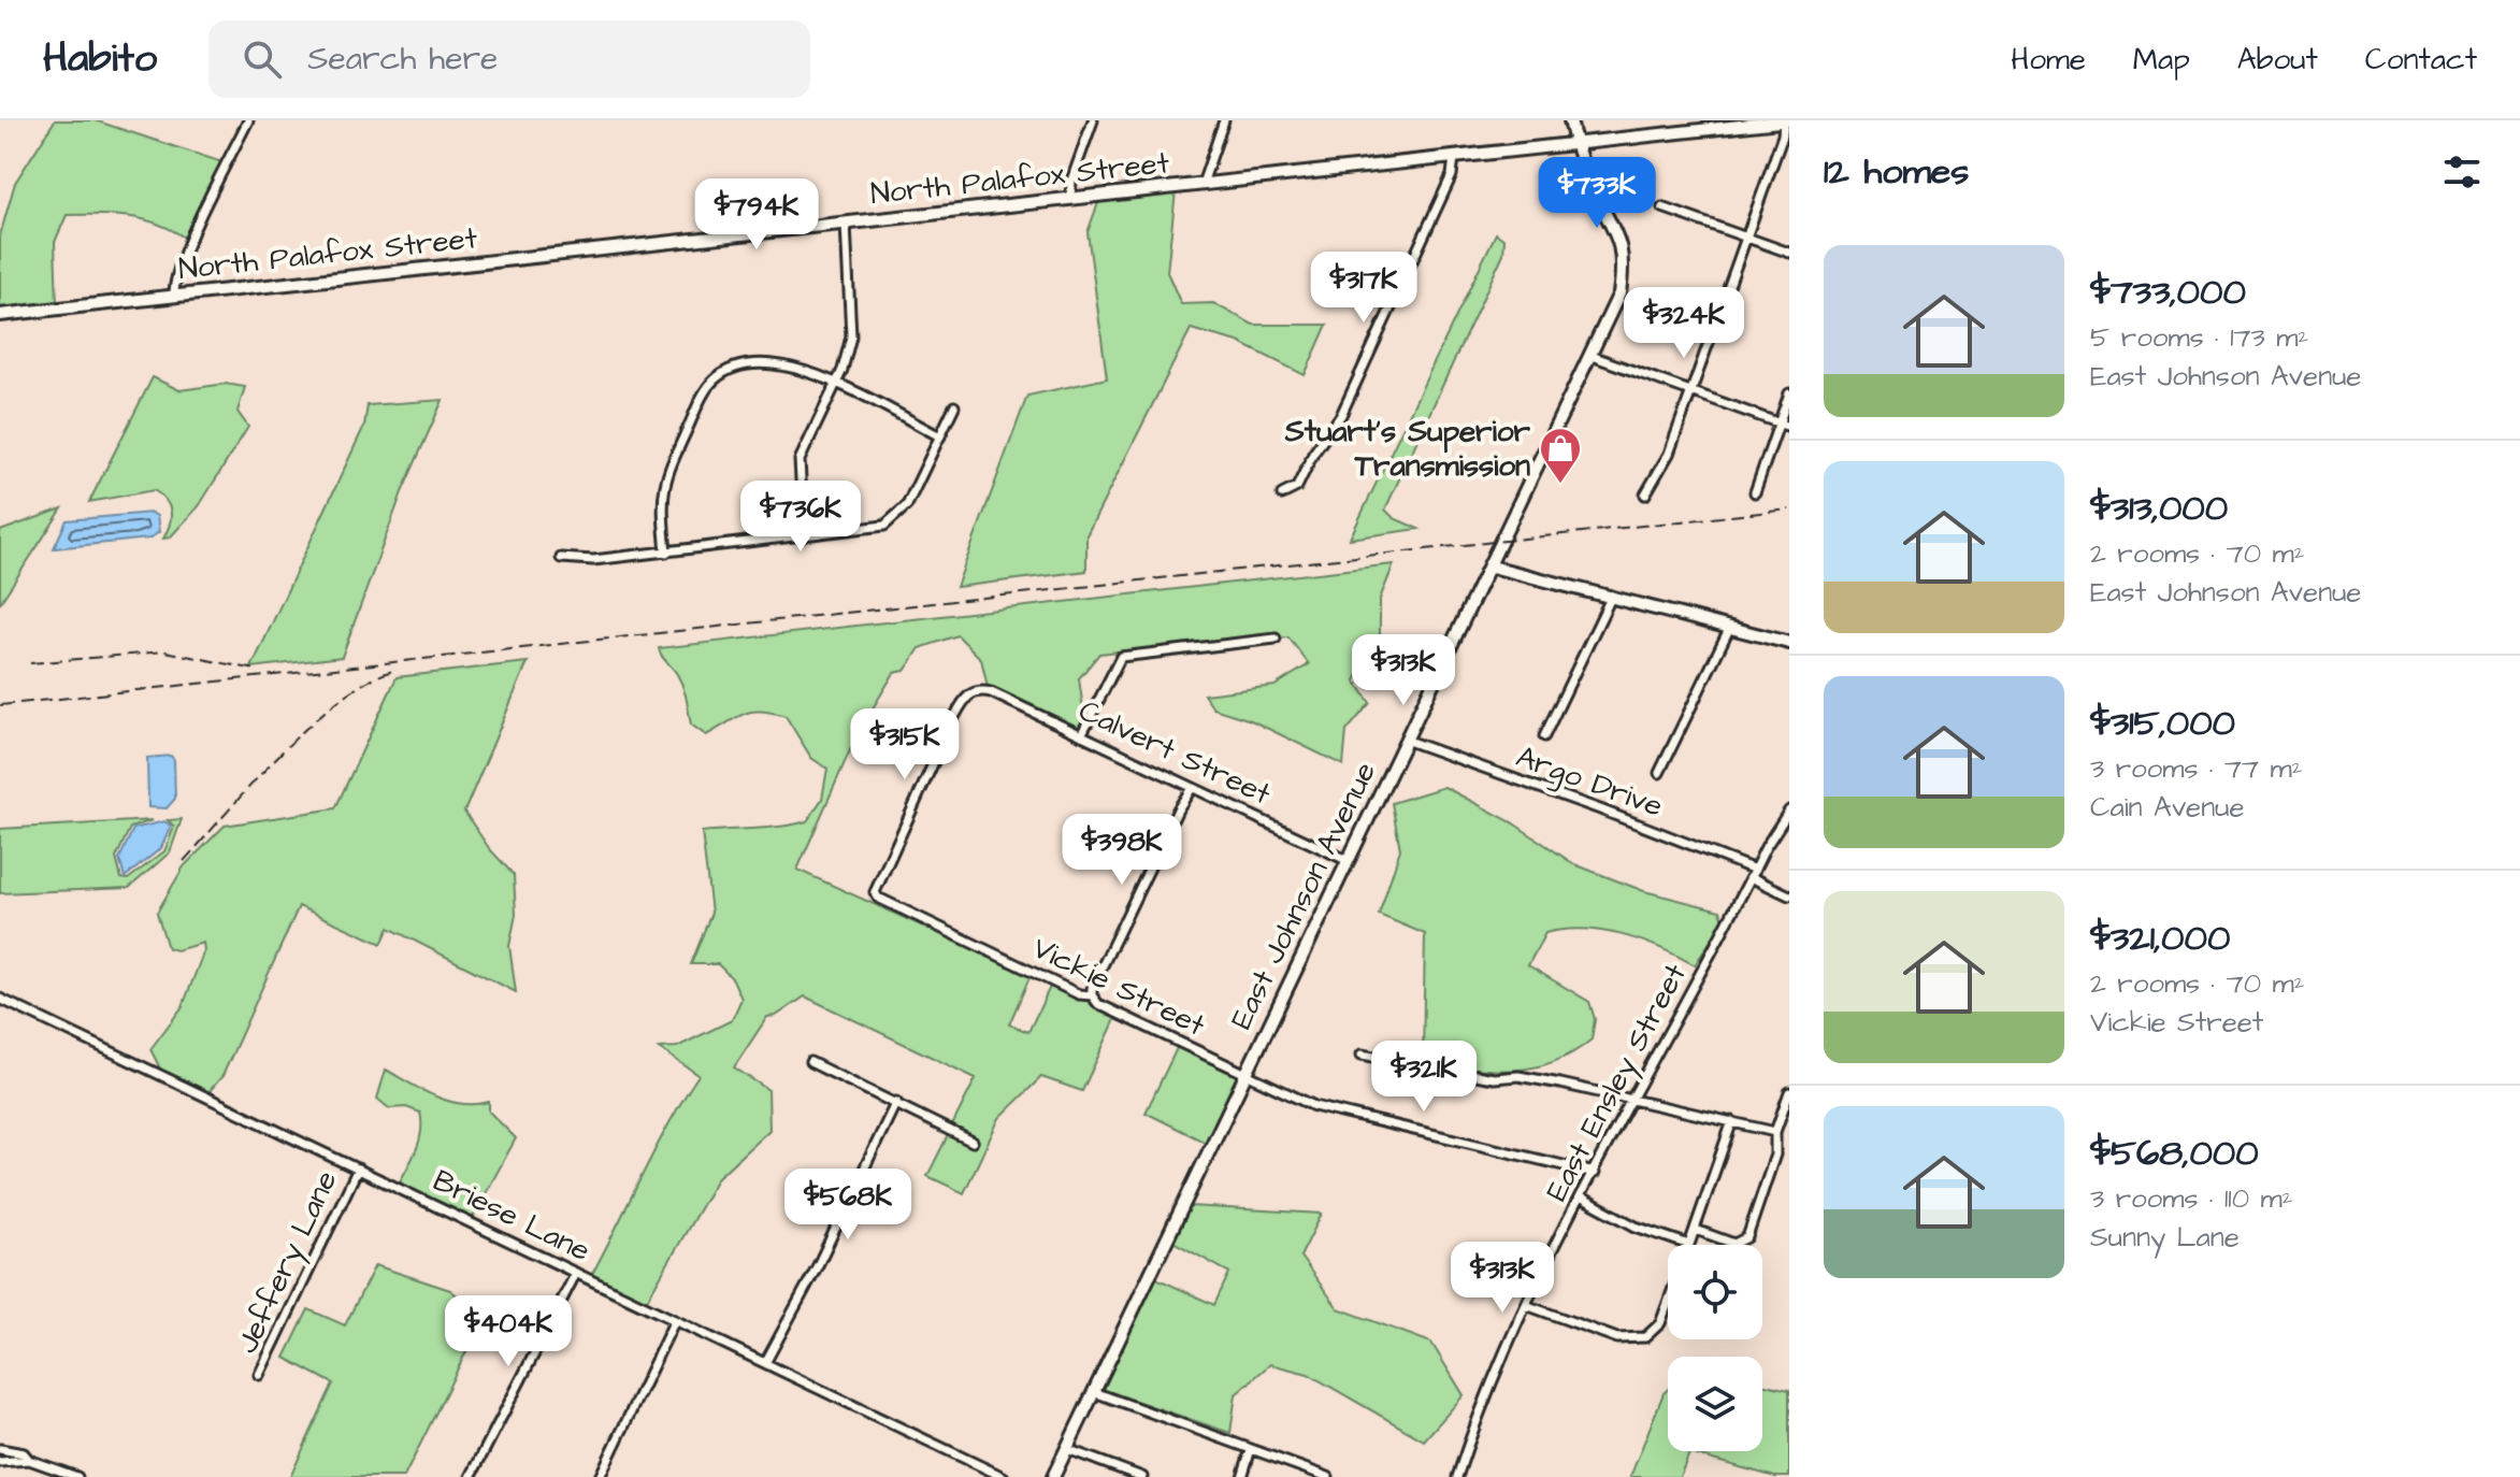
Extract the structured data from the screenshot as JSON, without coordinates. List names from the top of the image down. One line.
{"streets":{"main road":["North Palafox Street","East Johnson Avenue"],"street":["Calvert Street","Argo Drive","Vickie Street","East Ensley Street","Briese Lane","Jeffery Lane"]},"crossings":[["North Palafox Street","East Johnson Avenue"],["Calvert Street","East Johnson Avenue"],["Calvert Street","Vickie Street"],["Argo Drive","East Johnson Avenue"],["Argo Drive","East Ensley Street"],["East Johnson Avenue","Vickie Street"],["Vickie Street","East Ensley Street"],["Briese Lane","Jeffery Lane"]],"places":{"shop":["Stuart's Superior Transmission"]},"page":{"header":"Habito","search":"Search here","nav":["Home","Map","About","Contact"],"heading":"12 homes","price":["$733K","$794K","$317K","$324K","$736K","$313K","$315K","$398K","$321K","$568K","$313K","$404K"],"list":[{"name":"$733,000","note":"5 rooms · 173 m² · East Johnson Avenue"},{"name":"$313,000","note":"2 rooms · 70 m² · East Johnson Avenue"},{"name":"$315,000","note":"3 rooms · 77 m² · Cain Avenue"},{"name":"$321,000","note":"2 rooms · 70 m² · Vickie Street"},{"name":"$568,000","note":"3 rooms · 110 m² · Sunny Lane"}]}}
